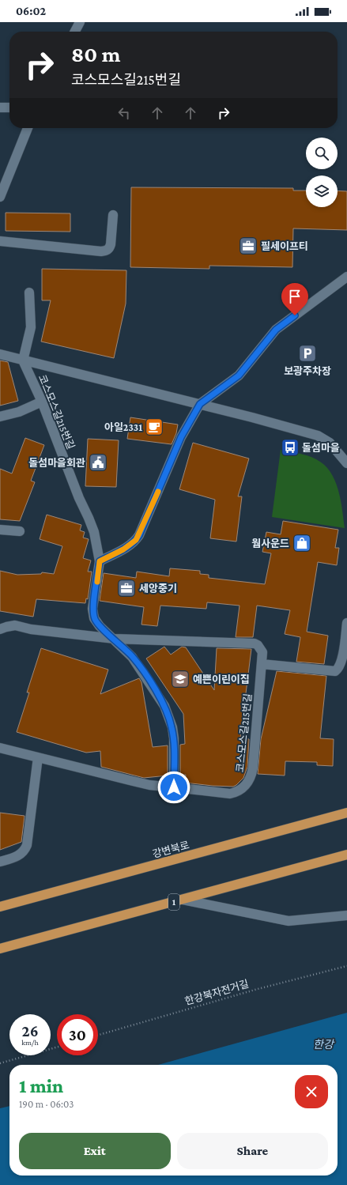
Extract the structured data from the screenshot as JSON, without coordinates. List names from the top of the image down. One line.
{"streets":{"highway":["강변북로","1"],"street":["코스모스길215번길"],"path":["한강북자전거길"]},"water":["한강"],"places":{"office":["필세이프티","세앙중기"],"parking":["보광주차장"],"cafe":["아일2331"],"bus stop":["돌섬마을"],"public building":["돌섬마을회관"],"shop":["웜사운드"],"school or university":["예쁜이린이집"]},"page":{"status":"06:02","turn":["80 m","코스모스길215번길"],"speed":"26 km/h","limit":"30","heading":["1 min","190 m · 06:03"],"buttons":["Exit","Share"]}}
